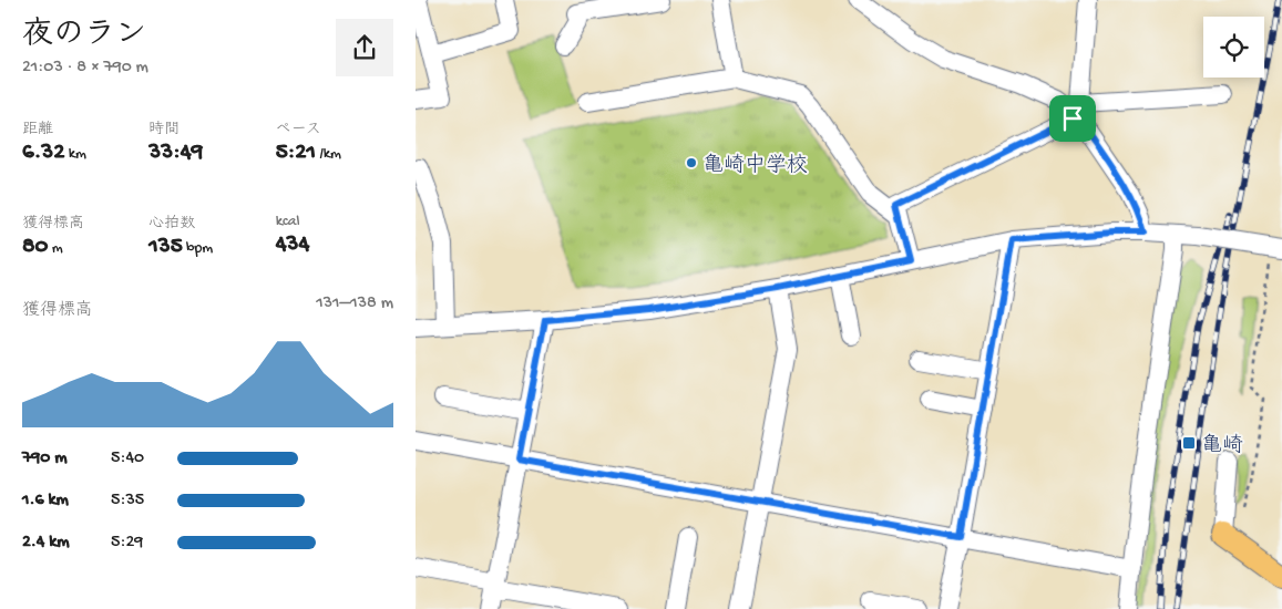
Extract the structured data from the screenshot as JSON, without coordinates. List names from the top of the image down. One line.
{"places":{"other":["亀崎中学校"],"transit":["亀崎"]},"page":{"heading":["夜のラン","21:03 · 8 × 790 m"],"stats":[["距離","6.32 km"],["時間","33:49"],["ペース","5:21 /km"],["獲得標高","80 m"],["心拍数","135 bpm"],["kcal","434"]],"chart":["獲得標高","131–138 m"],"list":[{"name":"790 m","note":"5:40"},{"name":"1.6 km","note":"5:35"},{"name":"2.4 km","note":"5:29"}]}}
